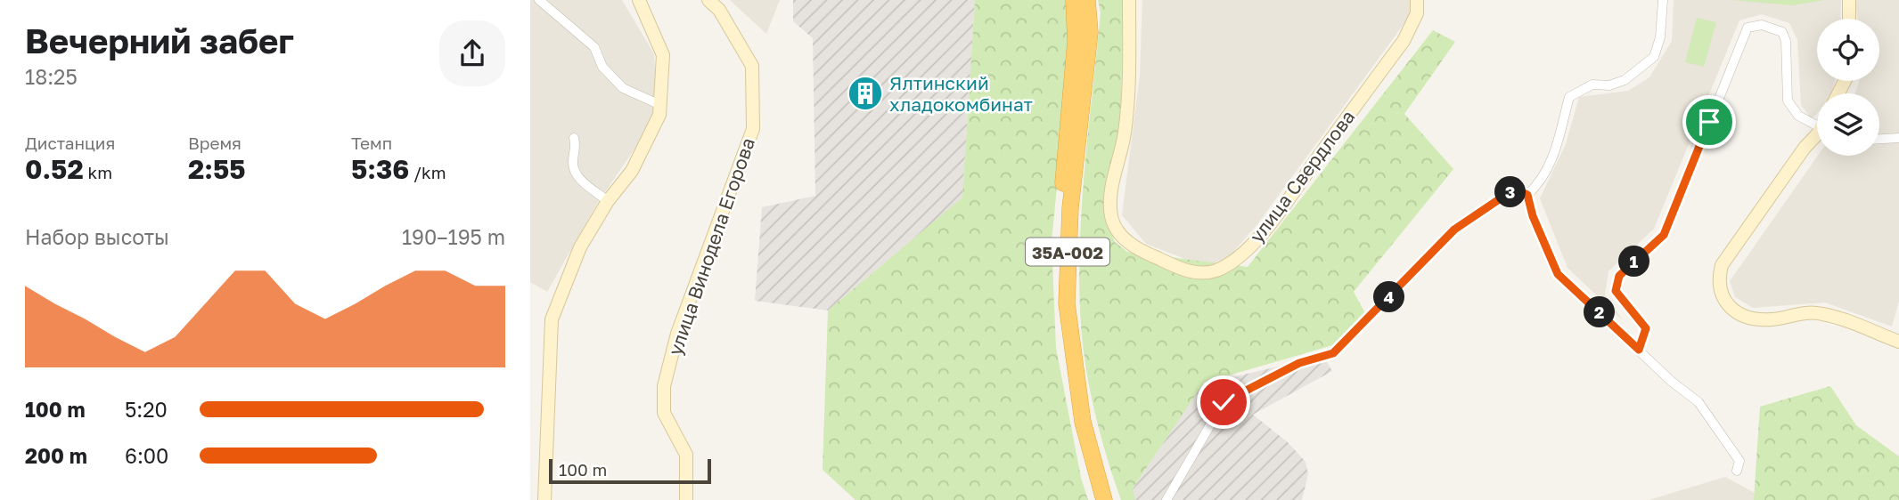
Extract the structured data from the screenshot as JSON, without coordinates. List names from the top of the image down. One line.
{"streets":{"highway":["35А-002"],"main road":["улица Свердлова","улица Винодела Егорова"]},"places":{"building":["Ялтинский хладокомбинат"]},"scale_bar":"100 m","page":{"heading":["Вечерний забег","18:25"],"stats":[["Дистанция","0.52 km"],["Время","2:55"],["Темп","5:36 /km"]],"pins":["3","1","4","2"],"chart":["Набор высоты","190–195 m"],"list":[{"name":"100 m","note":"5:20"},{"name":"200 m","note":"6:00"}],"scale":"100 m"}}
